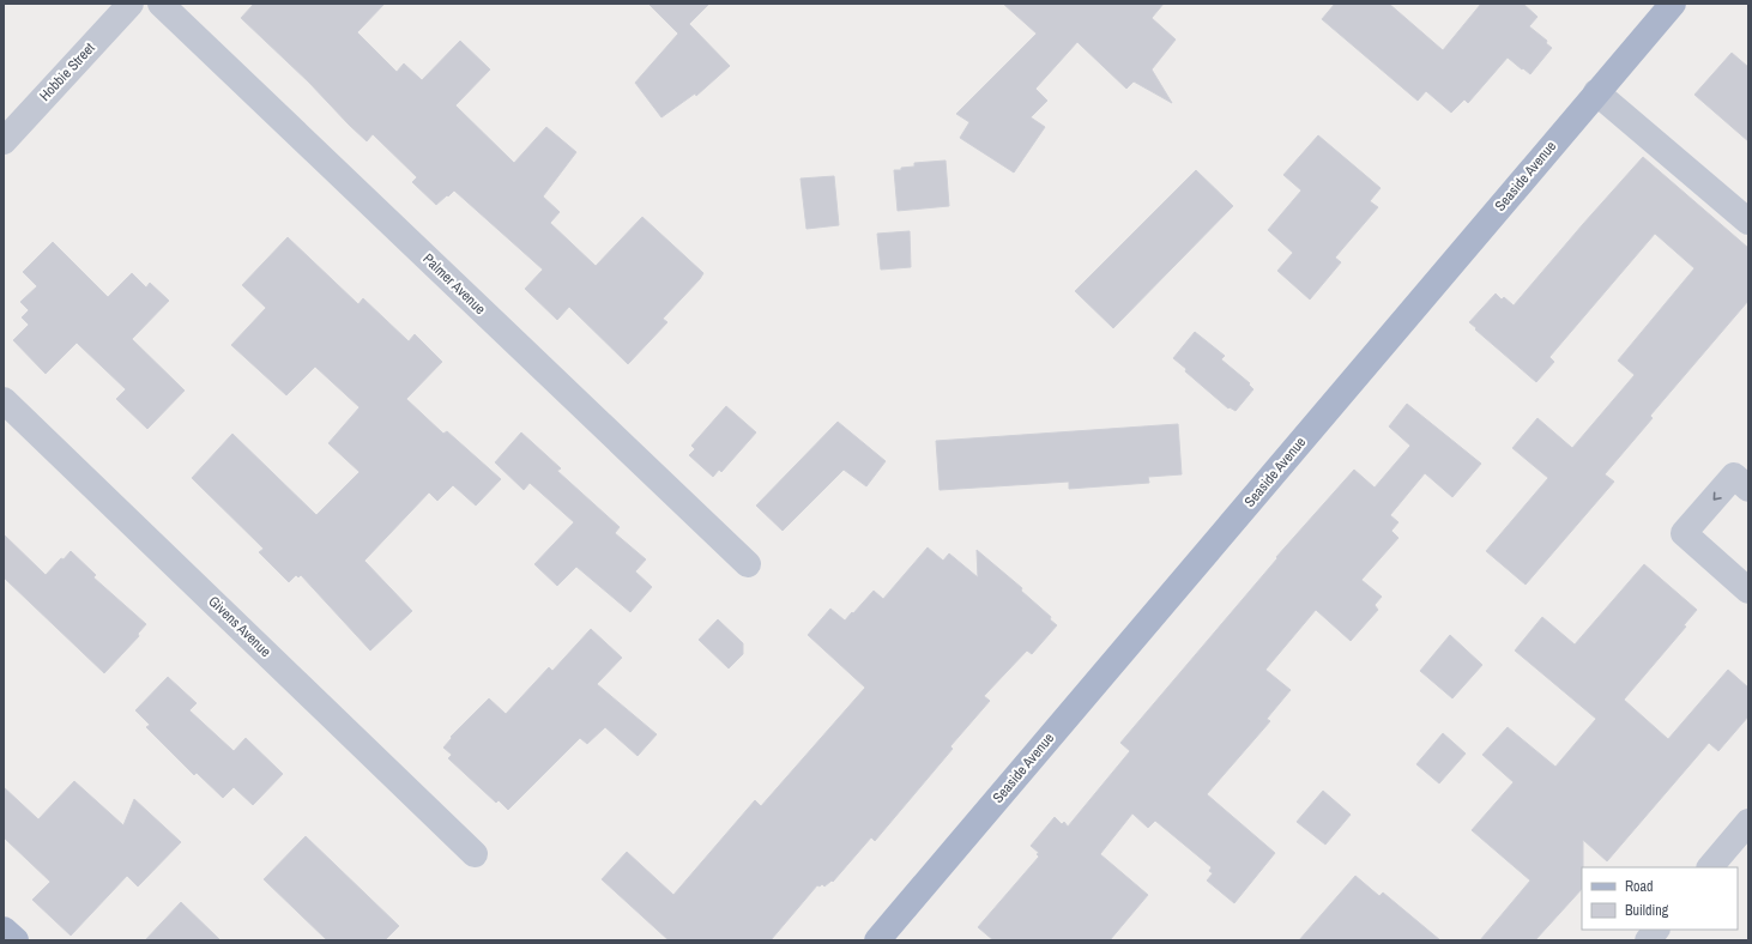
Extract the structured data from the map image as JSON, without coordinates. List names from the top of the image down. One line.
{"streets":{"main road":["Seaside Avenue"],"street":["Hobbie Street","Palmer Avenue","Givens Avenue"]},"legend":["Road","Building"]}
